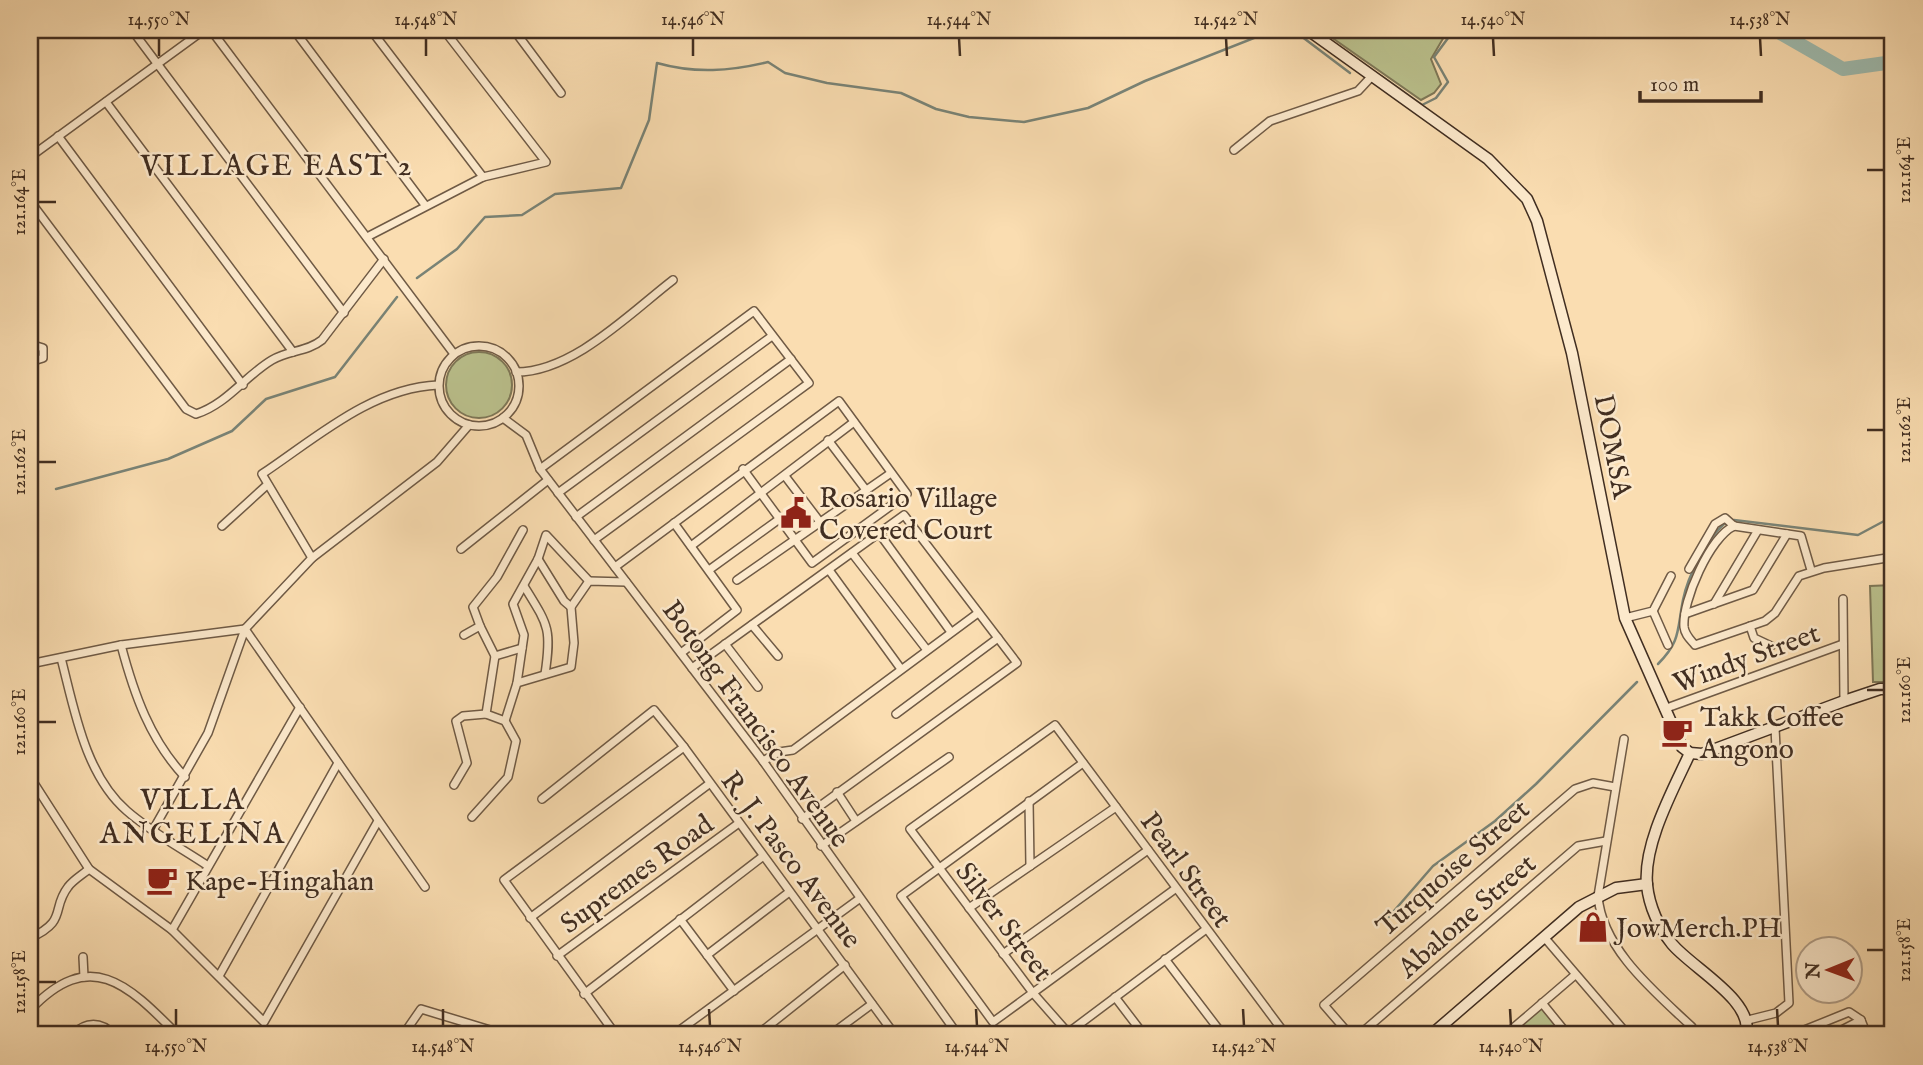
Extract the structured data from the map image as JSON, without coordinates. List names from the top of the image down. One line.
{"streets":{"main road":["DOMSA"],"street":["Windy Street","Botong Francisco Avenue","R. J. Pasco Avenue","Turquoise Street","Pearl Street","Supremes Road","Abalone Street","Silver Street"]},"crossings":[["DOMSA","Windy Street"],["R. J. Pasco Avenue","Supremes Road"],["Pearl Street","Silver Street"]],"districts":["VILLAGE EAST 2","VILLA ANGELINA"],"places":{"public building":["Rosario Village Covered Court"],"cafe":["Takk Coffee Angono","Kape-Hingahan"],"shop":["JowMerch.PH"]},"scale_bar":"100 m","north":"left","coordinates":["14.550°N","14.548°N","14.546°N","14.544°N","14.542°N","14.540°N","14.538°N","121.164°E","121.162°E","121.160°E","121.158°E"]}
